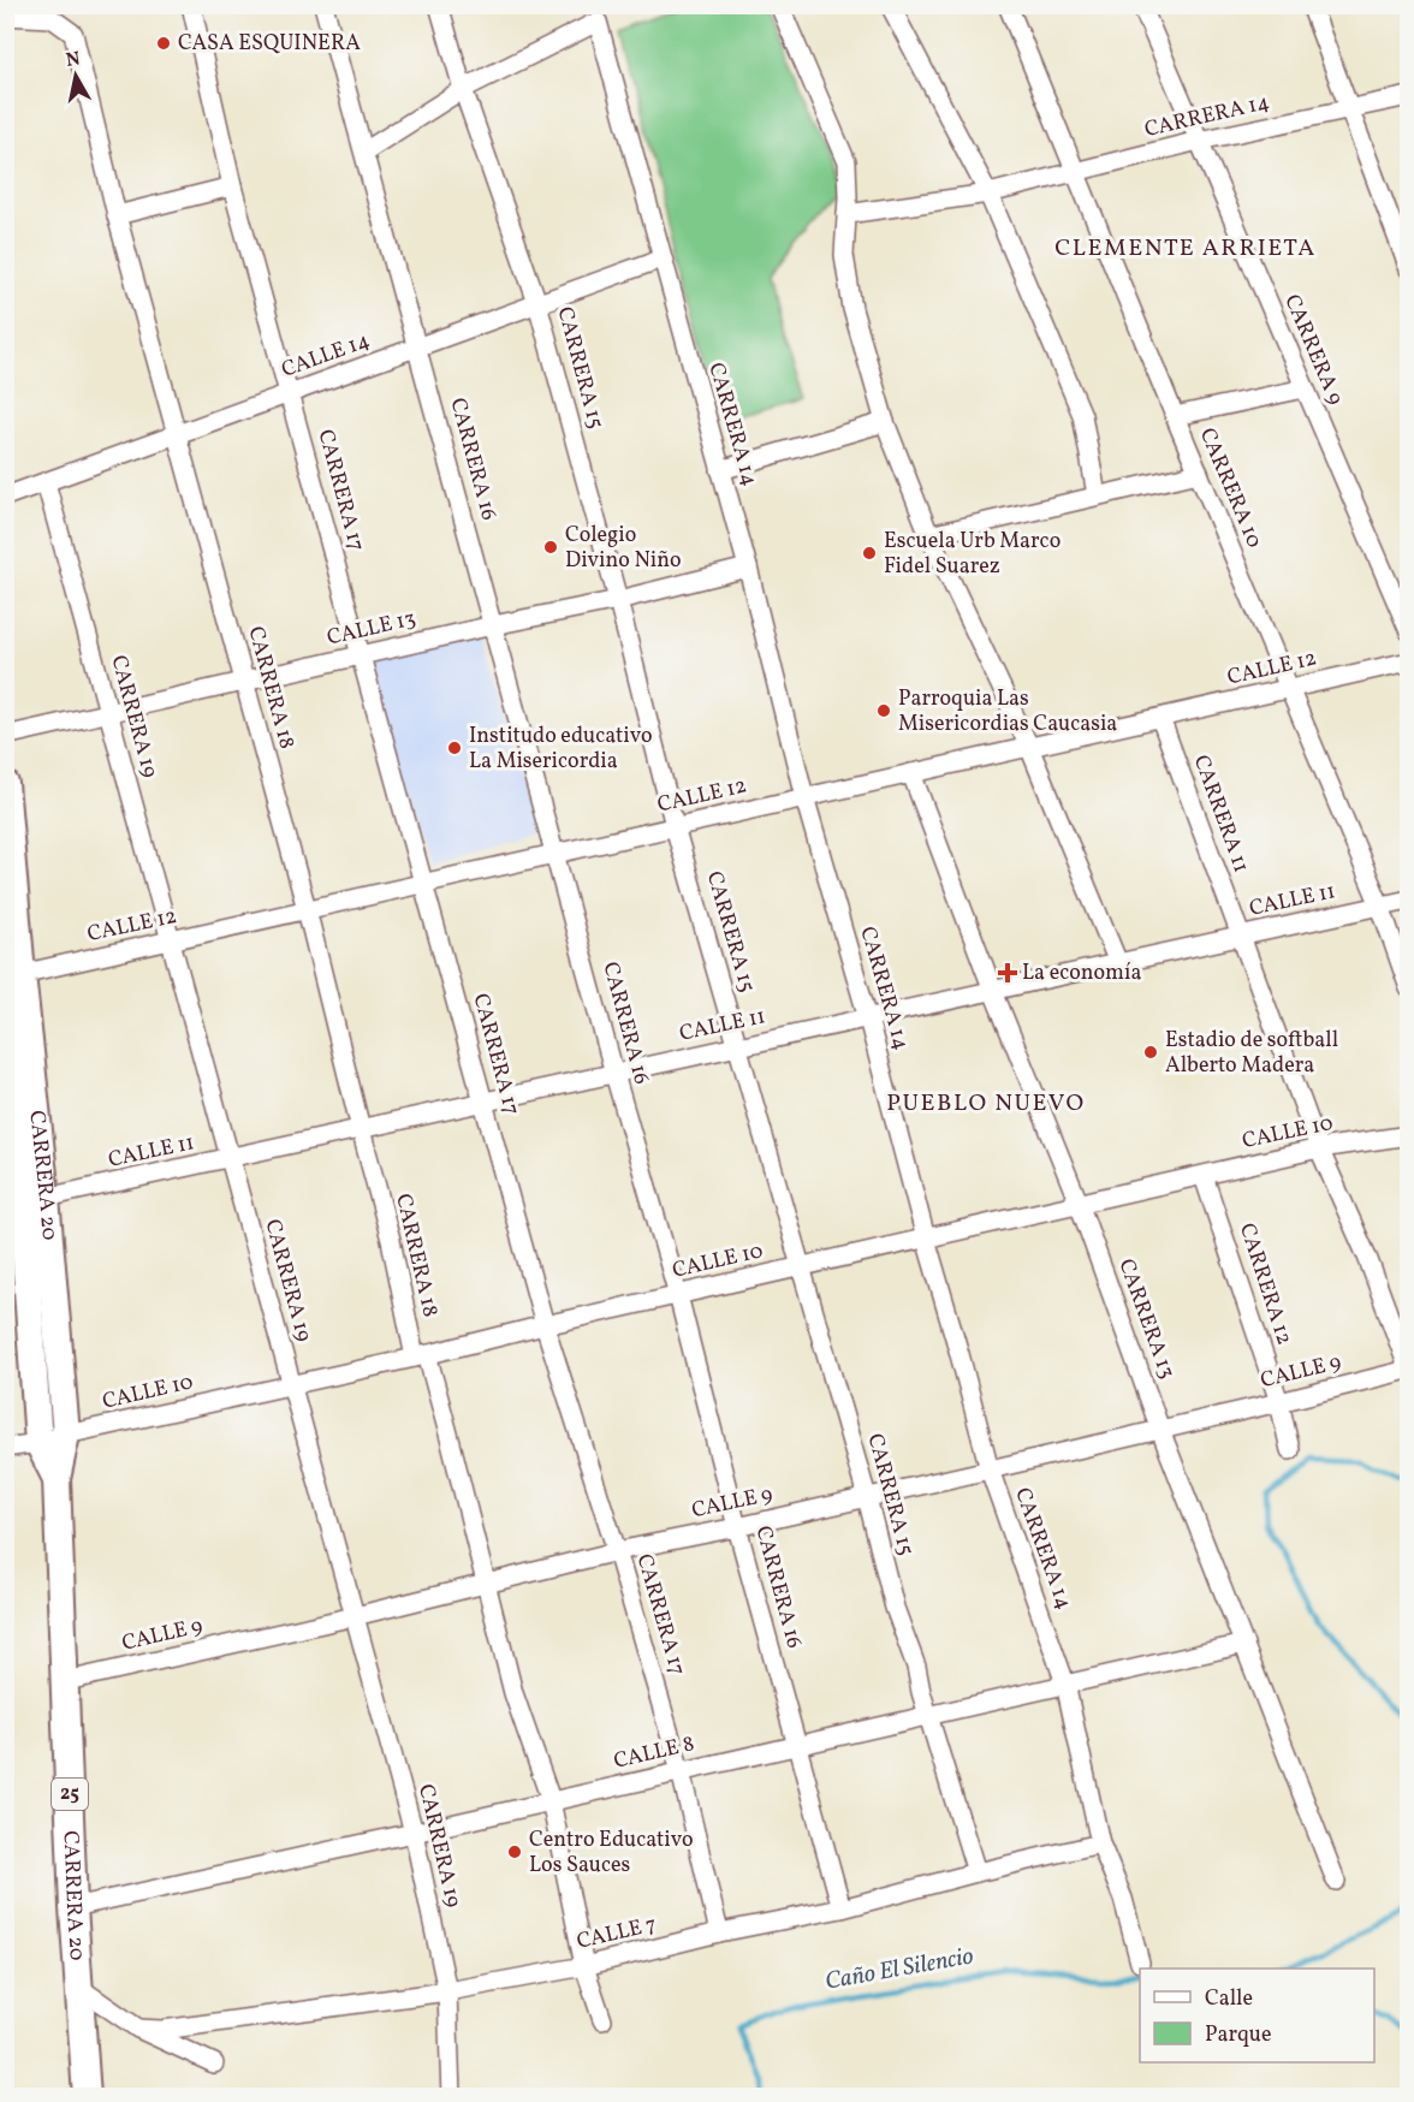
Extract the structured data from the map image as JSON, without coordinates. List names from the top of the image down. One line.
{"streets":{"main road":["CARRERA 20","25"],"street":["CARRERA 14","CARRERA 9","CALLE 14","CARRERA 15","CARRERA 16","CARRERA 10","CARRERA 17","CALLE 13","CALLE 12","CARRERA 18","CARRERA 19","CARRERA 11","CALLE 11","CALLE 10","CARRERA 12","CARRERA 13","CALLE 9","CALLE 8","CALLE 7"]},"crossings":[["CARRERA 14","CARRERA 9"],["CARRERA 14","CALLE 14"],["CARRERA 14","CARRERA 15"],["CARRERA 14","CARRERA 10"],["CARRERA 14","CALLE 13"],["CARRERA 14","CALLE 12"],["CARRERA 14","CALLE 11"],["CARRERA 14","CALLE 10"],["CARRERA 14","CALLE 9"],["CARRERA 14","CALLE 8"],["CARRERA 14","CALLE 7"],["CALLE 14","CARRERA 15"],["CALLE 14","CARRERA 16"],["CALLE 14","CARRERA 17"],["CALLE 14","CARRERA 18"],["CALLE 14","CARRERA 19"],["CARRERA 15","CALLE 13"],["CARRERA 15","CALLE 12"],["CARRERA 15","CALLE 11"],["CARRERA 15","CALLE 10"],["CARRERA 15","CALLE 9"],["CARRERA 15","CALLE 8"],["CARRERA 15","CALLE 7"],["CARRERA 16","CALLE 13"],["CARRERA 16","CALLE 12"],["CARRERA 16","CALLE 11"],["CARRERA 16","CALLE 10"],["CARRERA 16","CALLE 9"],["CARRERA 16","CALLE 8"],["CARRERA 16","CALLE 7"],["CARRERA 10","CALLE 12"],["CARRERA 10","CALLE 11"],["CARRERA 17","CALLE 13"],["CARRERA 17","CALLE 12"],["CARRERA 17","CALLE 11"],["CARRERA 17","CALLE 10"],["CARRERA 17","CALLE 9"],["CARRERA 17","CALLE 8"],["CARRERA 17","CALLE 7"],["CALLE 13","CARRERA 18"],["CALLE 13","CARRERA 19"],["CALLE 12","CARRERA 18"],["CALLE 12","CARRERA 19"],["CALLE 12","CARRERA 11"],["CALLE 12","CARRERA 20"],["CALLE 12","CARRERA 13"],["CARRERA 18","CALLE 11"],["CARRERA 18","CALLE 10"],["CARRERA 18","CALLE 9"],["CARRERA 18","CALLE 8"],["CARRERA 18","CALLE 7"],["CARRERA 19","CALLE 11"],["CARRERA 19","CALLE 10"],["CARRERA 19","CALLE 9"],["CARRERA 19","CALLE 8"],["CARRERA 19","CALLE 7"],["CARRERA 11","CALLE 11"],["CARRERA 11","CALLE 10"],["CARRERA 11","CALLE 9"],["CALLE 11","CARRERA 20"],["CALLE 11","CARRERA 13"],["CALLE 10","CARRERA 20"],["CALLE 10","CARRERA 12"],["CALLE 10","CARRERA 13"],["CARRERA 20","CALLE 9"],["CARRERA 20","CALLE 8"],["CARRERA 12","CALLE 9"],["CARRERA 13","CALLE 9"],["CARRERA 13","CALLE 8"]],"districts":["CLEMENTE ARRIETA","PUEBLO NUEVO"],"water":["Caño El Silencio"],"places":{"other":["CASA ESQUINERA","Colegio Divino Niño","Escuela Urb Marco Fidel Suarez","Parroquia Las Misericordias Caucasia","Institudo educativo La Misericordia","Estadio de softball Alberto Madera","Centro Educativo Los Sauces"],"health":["La economía"]},"legend":["Calle","Parque"],"north":"top"}
